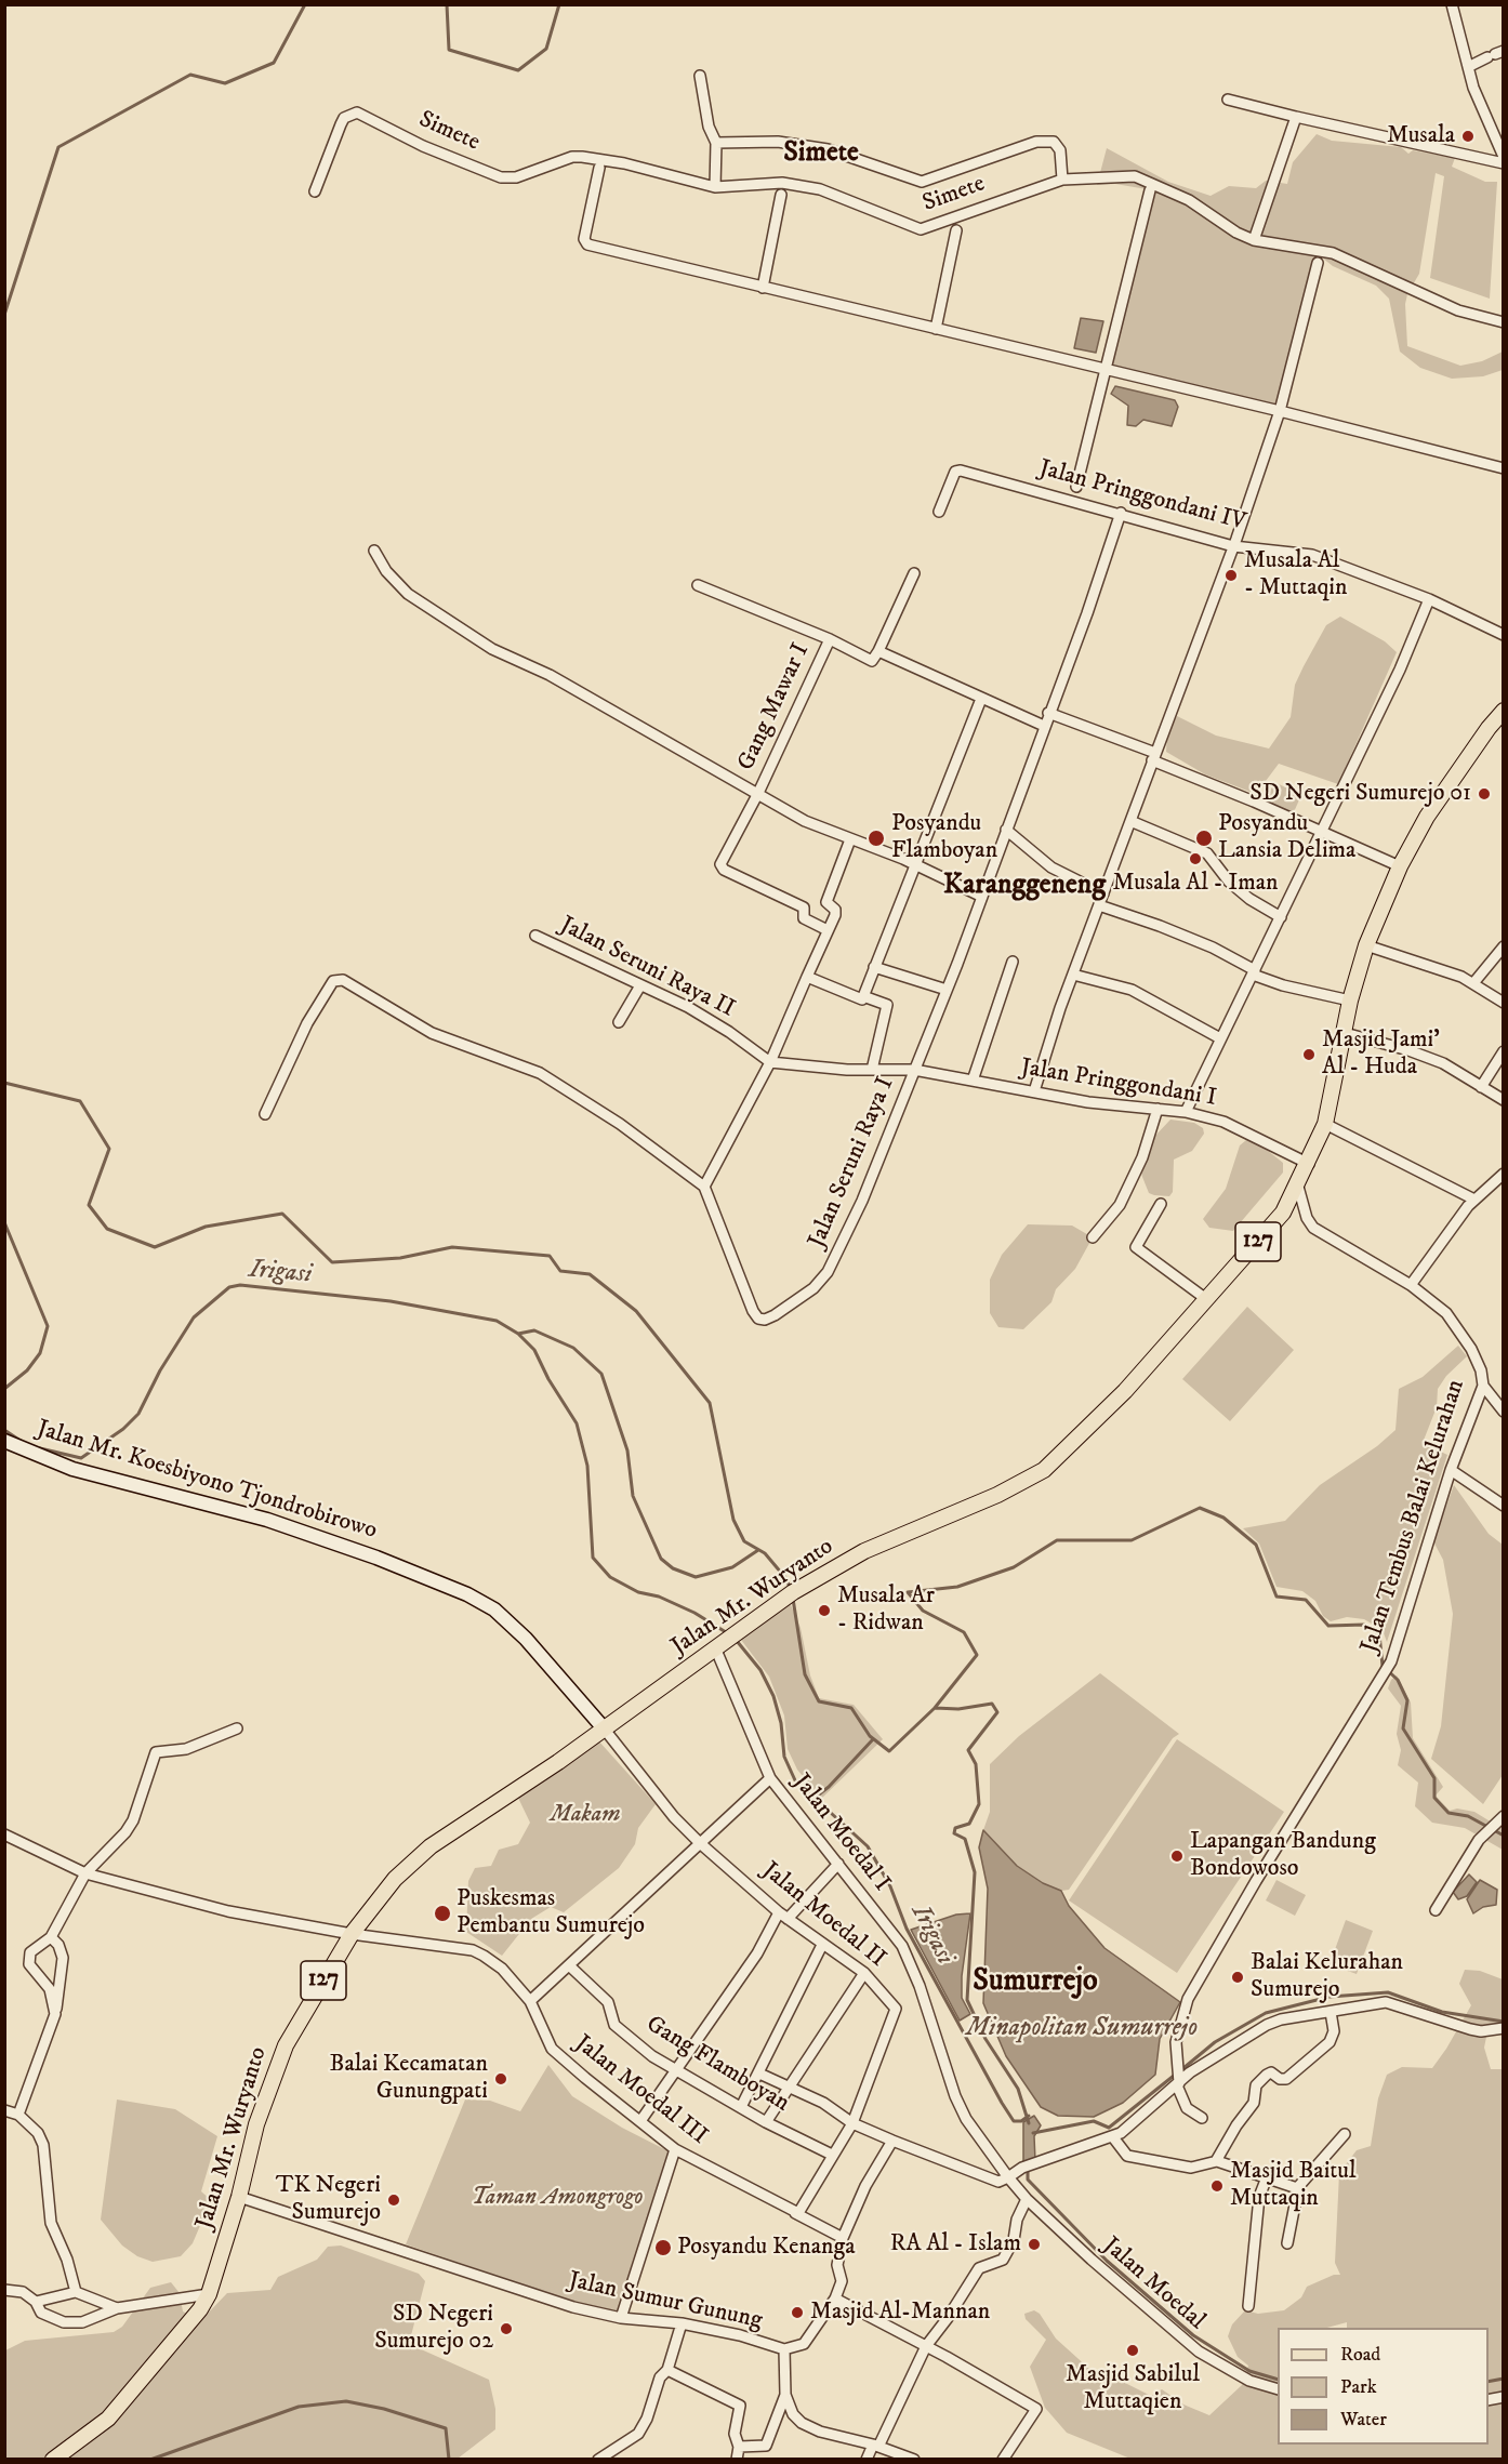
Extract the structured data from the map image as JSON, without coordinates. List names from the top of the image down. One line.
{"streets":{"main road":["127","Jalan Mr. Koesbiyono Tjondrobirowo","Jalan Mr. Wuryanto"],"street":["Simete","Jalan Pringgondani IV","Gang Mawar I","Jalan Seruni Raya II","Jalan Pringgondani I","Jalan Seruni Raya I","Jalan Tembus Balai Kelurahan","Jalan Moedal I","Jalan Moedal II","Gang Flamboyan","Jalan Moedal III","Jalan Moedal","Jalan Sumur Gunung"]},"crossings":[["Jalan Pringgondani IV","Jalan Seruni Raya I"],["Gang Mawar I","Jalan Seruni Raya I"],["Jalan Pringgondani I","Jalan Seruni Raya I"],["Jalan Pringgondani I","Jalan Mr. Wuryanto"],["Jalan Mr. Koesbiyono Tjondrobirowo","Jalan Mr. Wuryanto"],["Jalan Mr. Koesbiyono Tjondrobirowo","Jalan Moedal II"],["Jalan Tembus Balai Kelurahan","Jalan Mr. Wuryanto"],["Jalan Mr. Wuryanto","Jalan Moedal I"],["Jalan Mr. Wuryanto","Jalan Moedal II"],["Jalan Mr. Wuryanto","Jalan Moedal III"],["Jalan Mr. Wuryanto","Jalan Sumur Gunung"],["Jalan Moedal I","Jalan Moedal"]],"districts":["Simete","Karanggeneng","Sumurrejo"],"water":["Irigasi","Minapolitan Sumurrejo"],"parks":["Makam","Taman Amongrogo"],"places":["Musala","Musala Al - Muttaqin","SD Negeri Sumurejo 01","Posyandu Flamboyan","Posyandu Lansia Delima","Musala Al - Iman","Masjid Jami' Al - Huda","Musala Ar - Ridwan","Lapangan Bandung Bondowoso","Puskesmas Pembantu Sumurejo","Balai Kelurahan Sumurejo","Balai Kecamatan Gunungpati","Masjid Baitul Muttaqin","TK Negeri Sumurejo","RA Al - Islam","Posyandu Kenanga","Masjid Al-Mannan","SD Negeri Sumurejo 02","Masjid Sabilul Muttaqien"],"legend":["Road","Park","Water"]}
